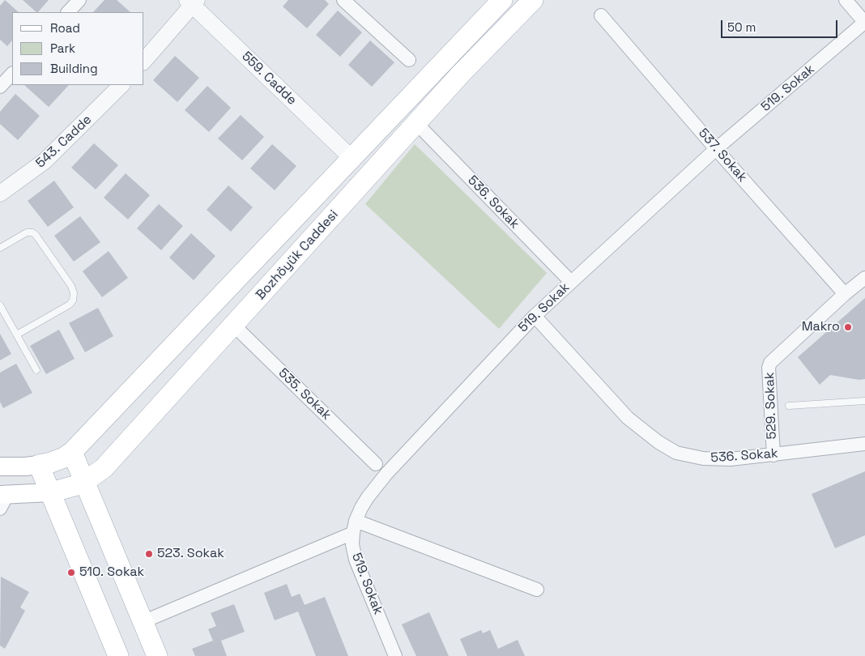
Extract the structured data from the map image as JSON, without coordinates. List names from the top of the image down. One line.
{"streets":{"main road":["Bozhöyük Caddesi"],"street":["559. Cadde","519. Sokak","543. Cadde","537. Sokak","536. Sokak","535. Sokak","529. Sokak"]},"crossings":[["559. Cadde","Bozhöyük Caddesi"],["519. Sokak","537. Sokak"],["519. Sokak","536. Sokak"],["537. Sokak","529. Sokak"],["536. Sokak","Bozhöyük Caddesi"],["536. Sokak","529. Sokak"],["Bozhöyük Caddesi","535. Sokak"]],"places":["Makro","523. Sokak","510. Sokak"],"legend":["Road","Park","Building"],"scale_bar":"50 m"}
